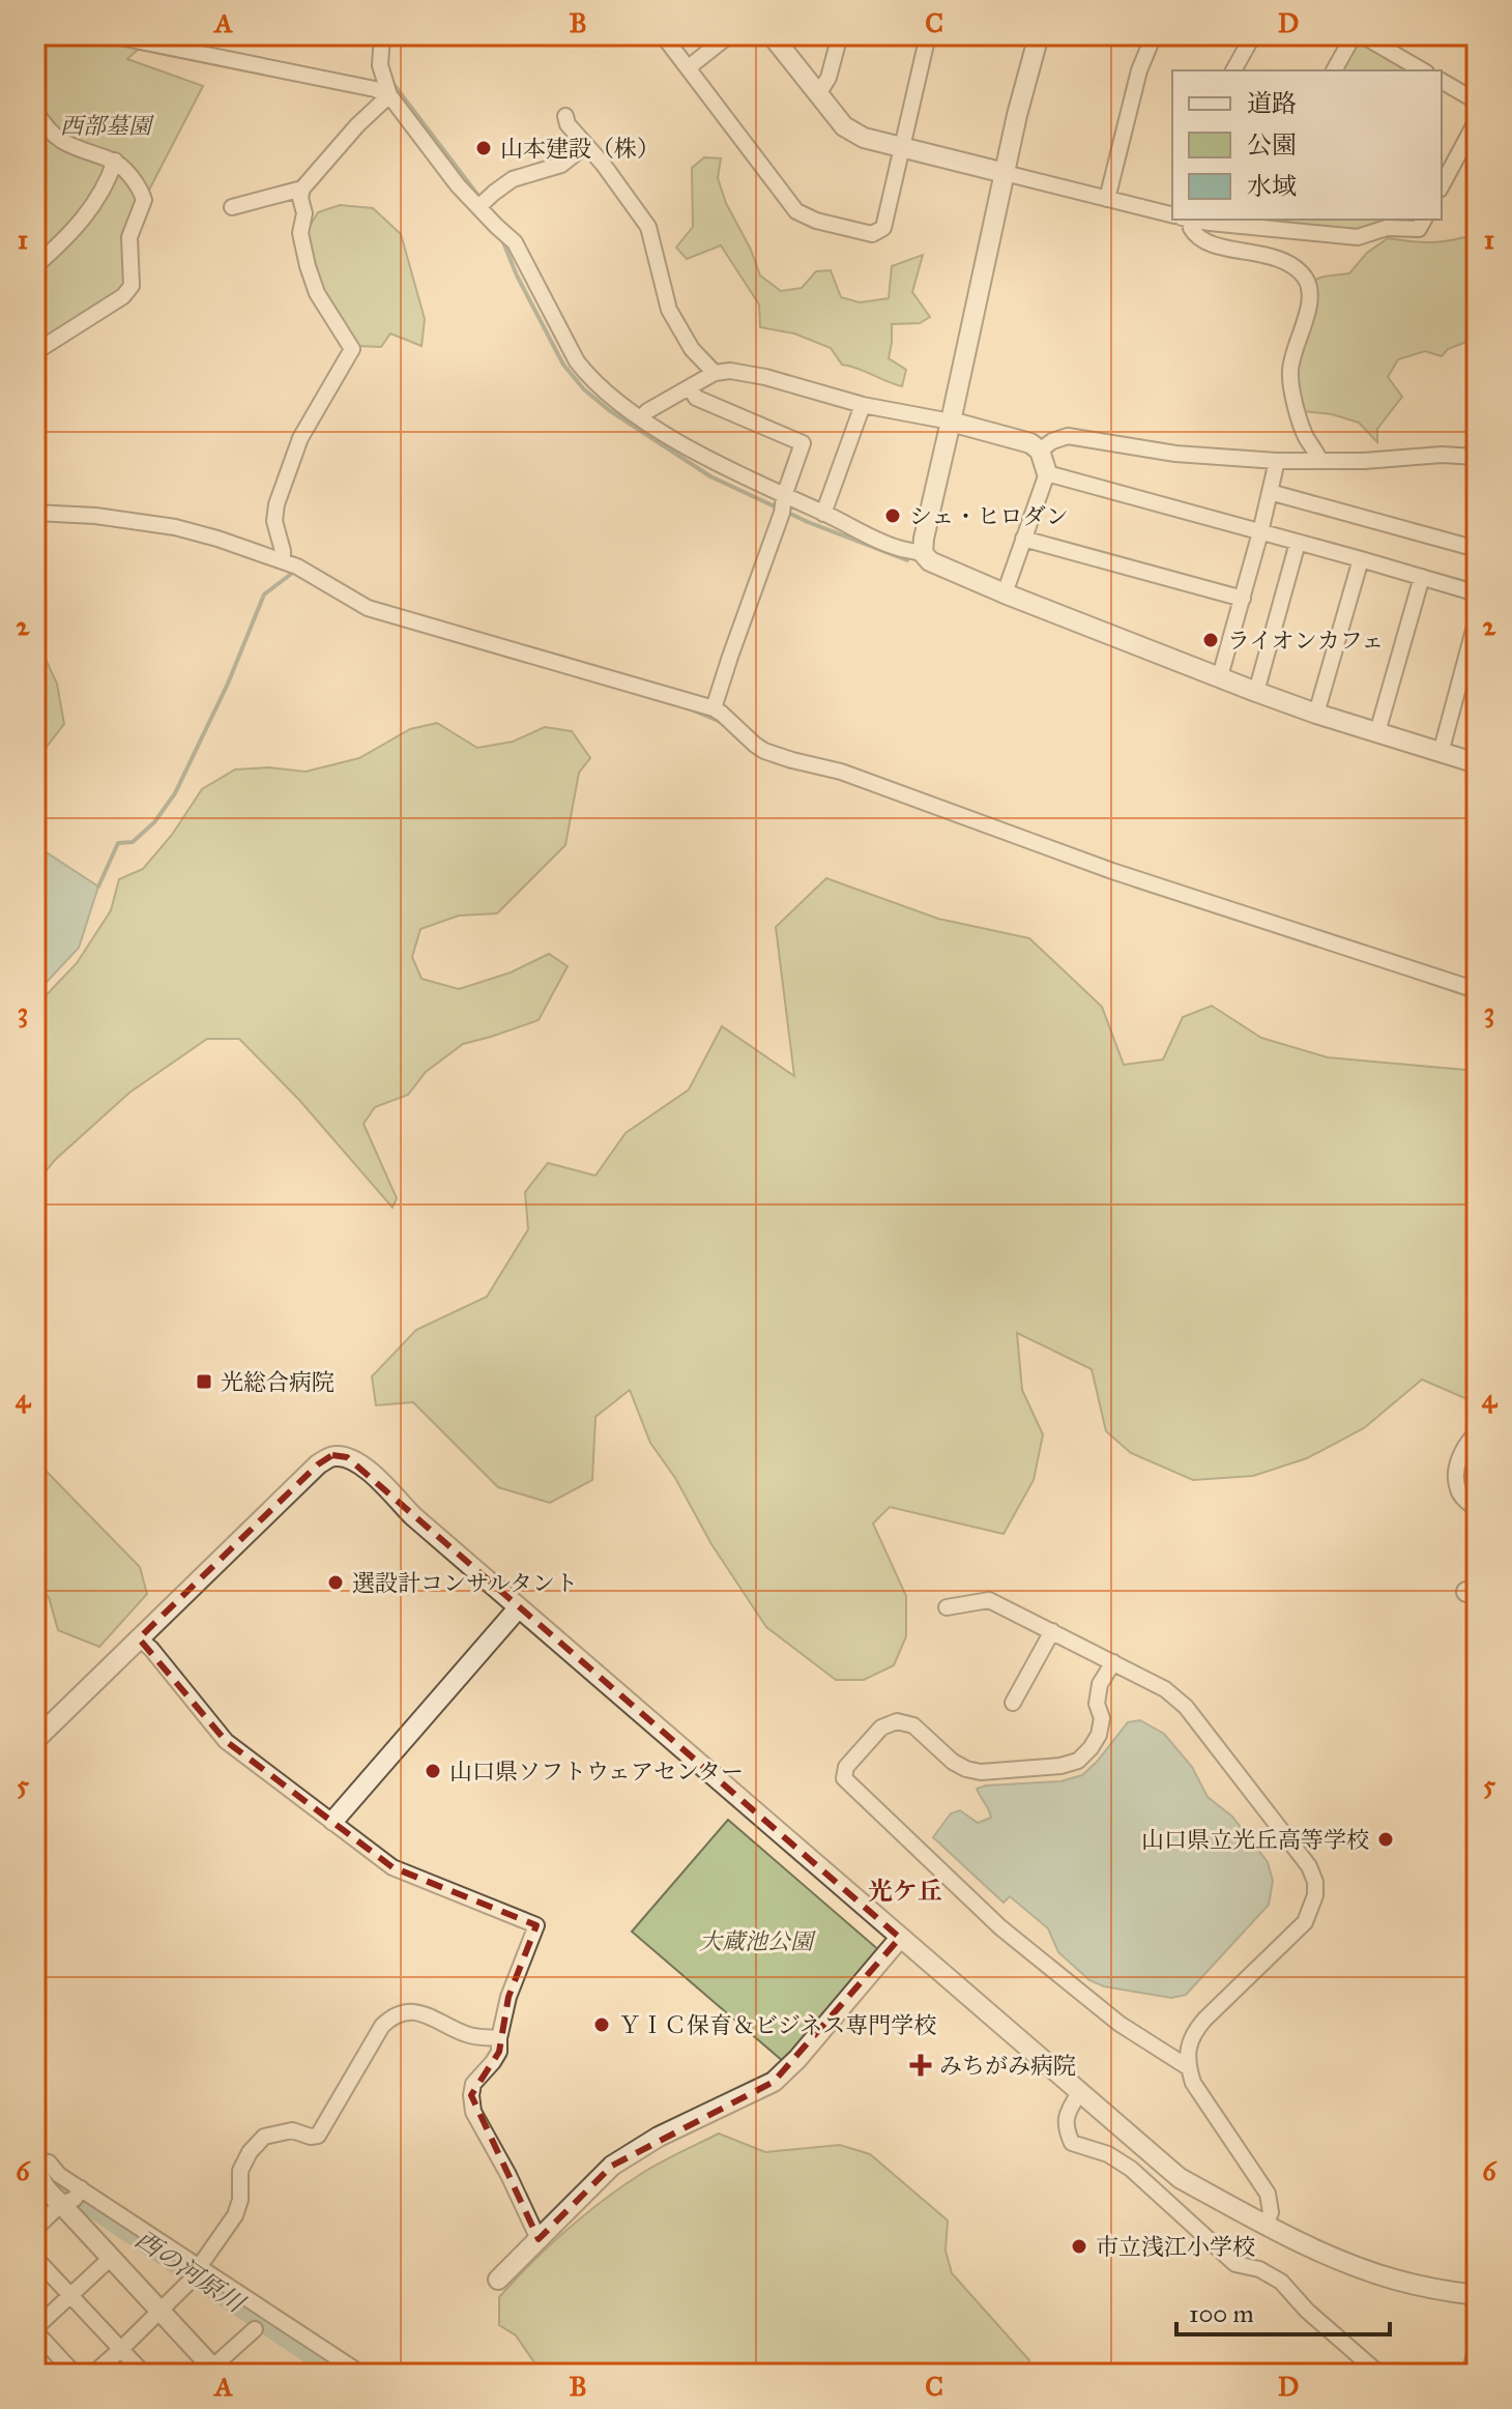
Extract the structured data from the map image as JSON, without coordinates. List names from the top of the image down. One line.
{"districts":["光ケ丘"],"water":["西の河原川"],"parks":["西部墓園","大蔵池公園"],"places":{"other":["山本建設（株）","シェ・ヒロダン","ライオンカフェ","選設計コンサルタント","山口県ソフトウェアセンター","山口県立光丘高等学校","ＹＩＣ保育＆ビジネス専門学校","市立浅江小学校"],"transit":["光総合病院"],"health":["みちがみ病院"]},"legend":["道路","公園","水域"],"scale_bar":"100 m","grid":{"columns":["A","B","C","D"],"rows":["1","2","3","4","5","6"]}}
